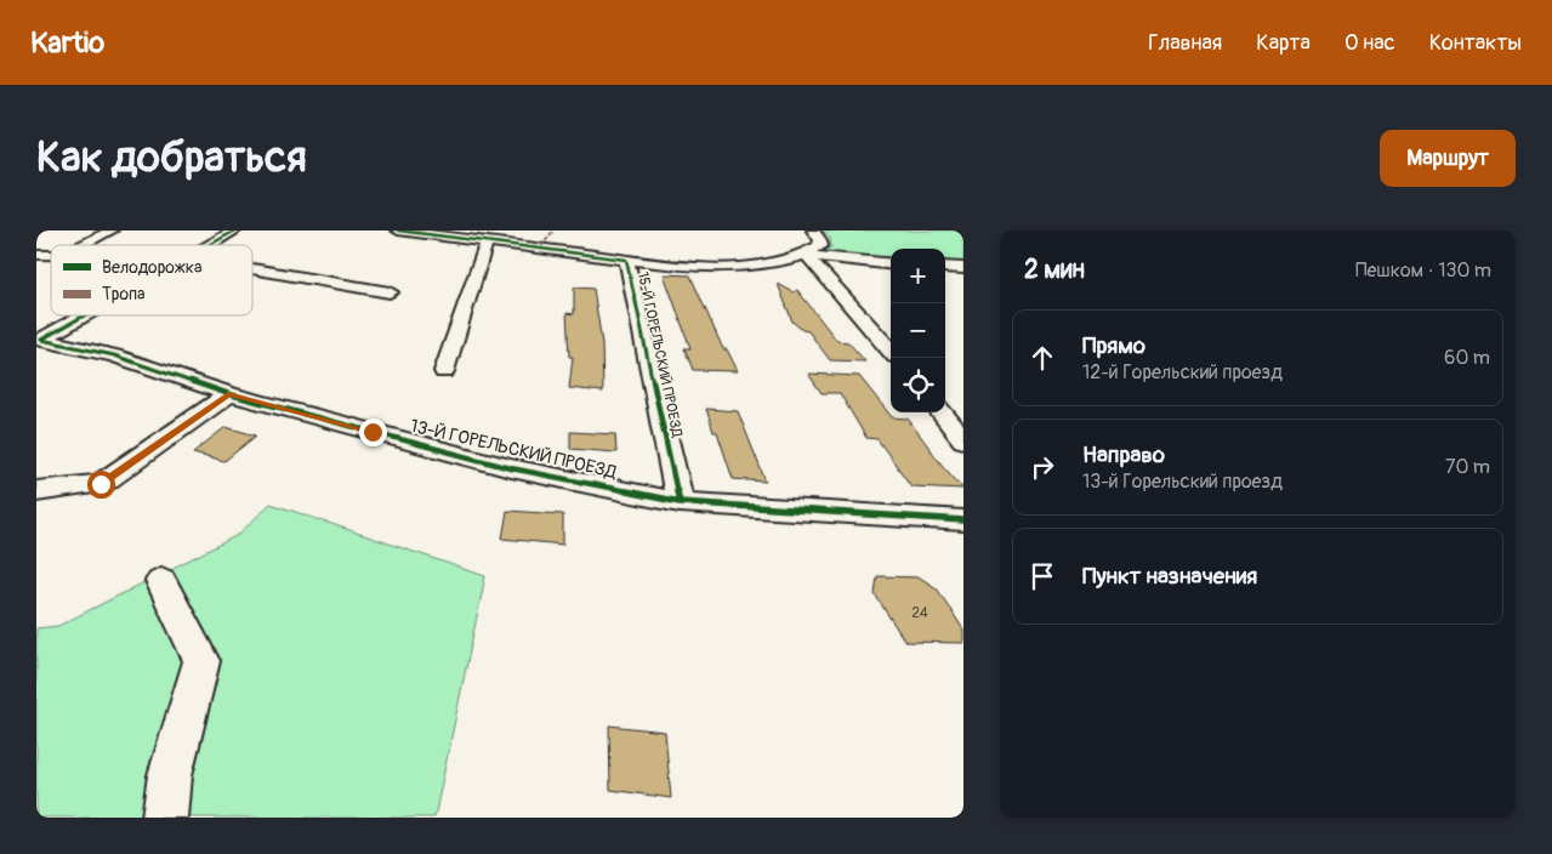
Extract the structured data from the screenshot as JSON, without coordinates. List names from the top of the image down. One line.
{"streets":{"street":["15-Й ГОРЕЛЬСКИЙ ПРОЕЗД","13-Й ГОРЕЛЬСКИЙ ПРОЕЗД"]},"crossings":[["15-Й ГОРЕЛЬСКИЙ ПРОЕЗД","13-Й ГОРЕЛЬСКИЙ ПРОЕЗД"]],"house_numbers":["24"],"legend":["Велодорожка","Тропа"],"page":{"header":"Kartio","nav":["Главная","Карта","О нас","Контакты"],"buttons":"Маршрут","title":"Как добраться","heading":["2 мин","Пешком · 130 m"],"map_buttons":["+","−"],"list":[["Прямо","12-й Горельский проезд","60 m"],["Направо","13-й Горельский проезд","70 m"],"Пункт назначения"]}}
